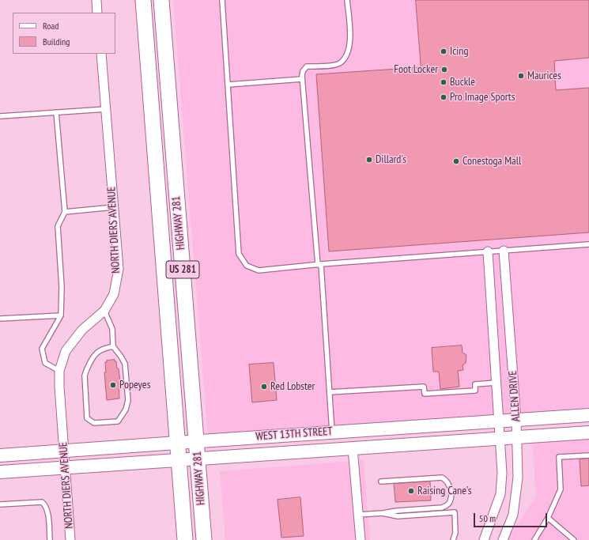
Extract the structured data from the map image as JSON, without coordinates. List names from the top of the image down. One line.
{"streets":{"highway":["HIGHWAY 281","US 281"],"main road":["WEST 13TH STREET"],"street":["NORTH DIERS AVENUE","ALLEN DRIVE"]},"crossings":[["HIGHWAY 281","WEST 13TH STREET"],["NORTH DIERS AVENUE","WEST 13TH STREET"],["ALLEN DRIVE","WEST 13TH STREET"]],"places":["Icing","Foot Locker","Maurices","Buckle","Pro Image Sports","Dillard's","Conestoga Mall","Popeyes","Red Lobster","Raising Cane's"],"legend":["Road","Building"],"scale_bar":"50 m"}
